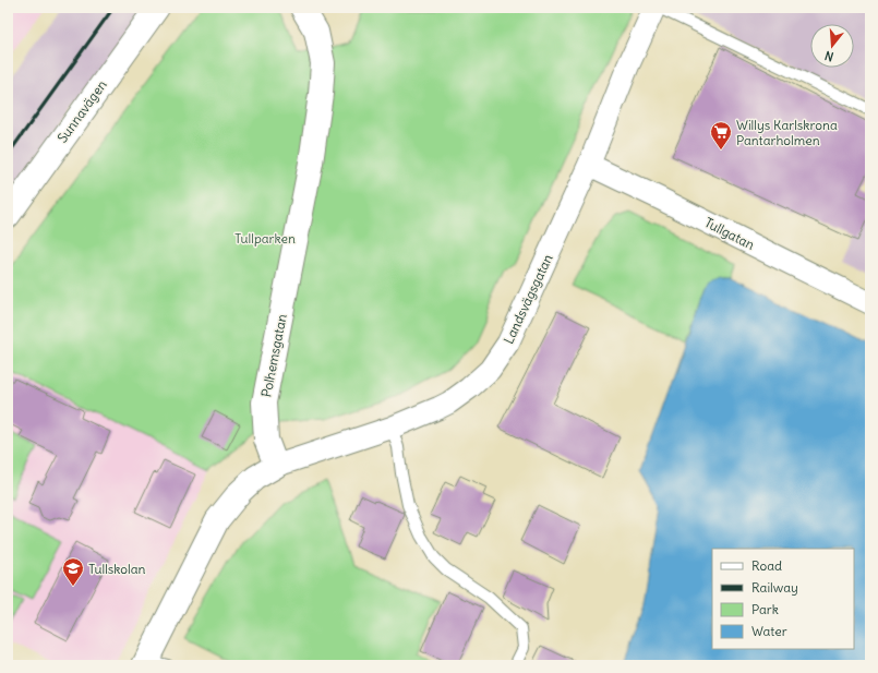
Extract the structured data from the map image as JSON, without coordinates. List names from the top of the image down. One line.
{"streets":{"street":["Sunnavägen","Tullgatan","Landsvägsgatan","Polhemsgatan"]},"crossings":[["Tullgatan","Landsvägsgatan"],["Landsvägsgatan","Polhemsgatan"]],"parks":["Tullparken"],"places":{"supermarket":["Willys Karlskrona Pantarholmen"],"school or university":["Tullskolan"]},"legend":["Road","Railway","Park","Water"],"north":"bottom"}
